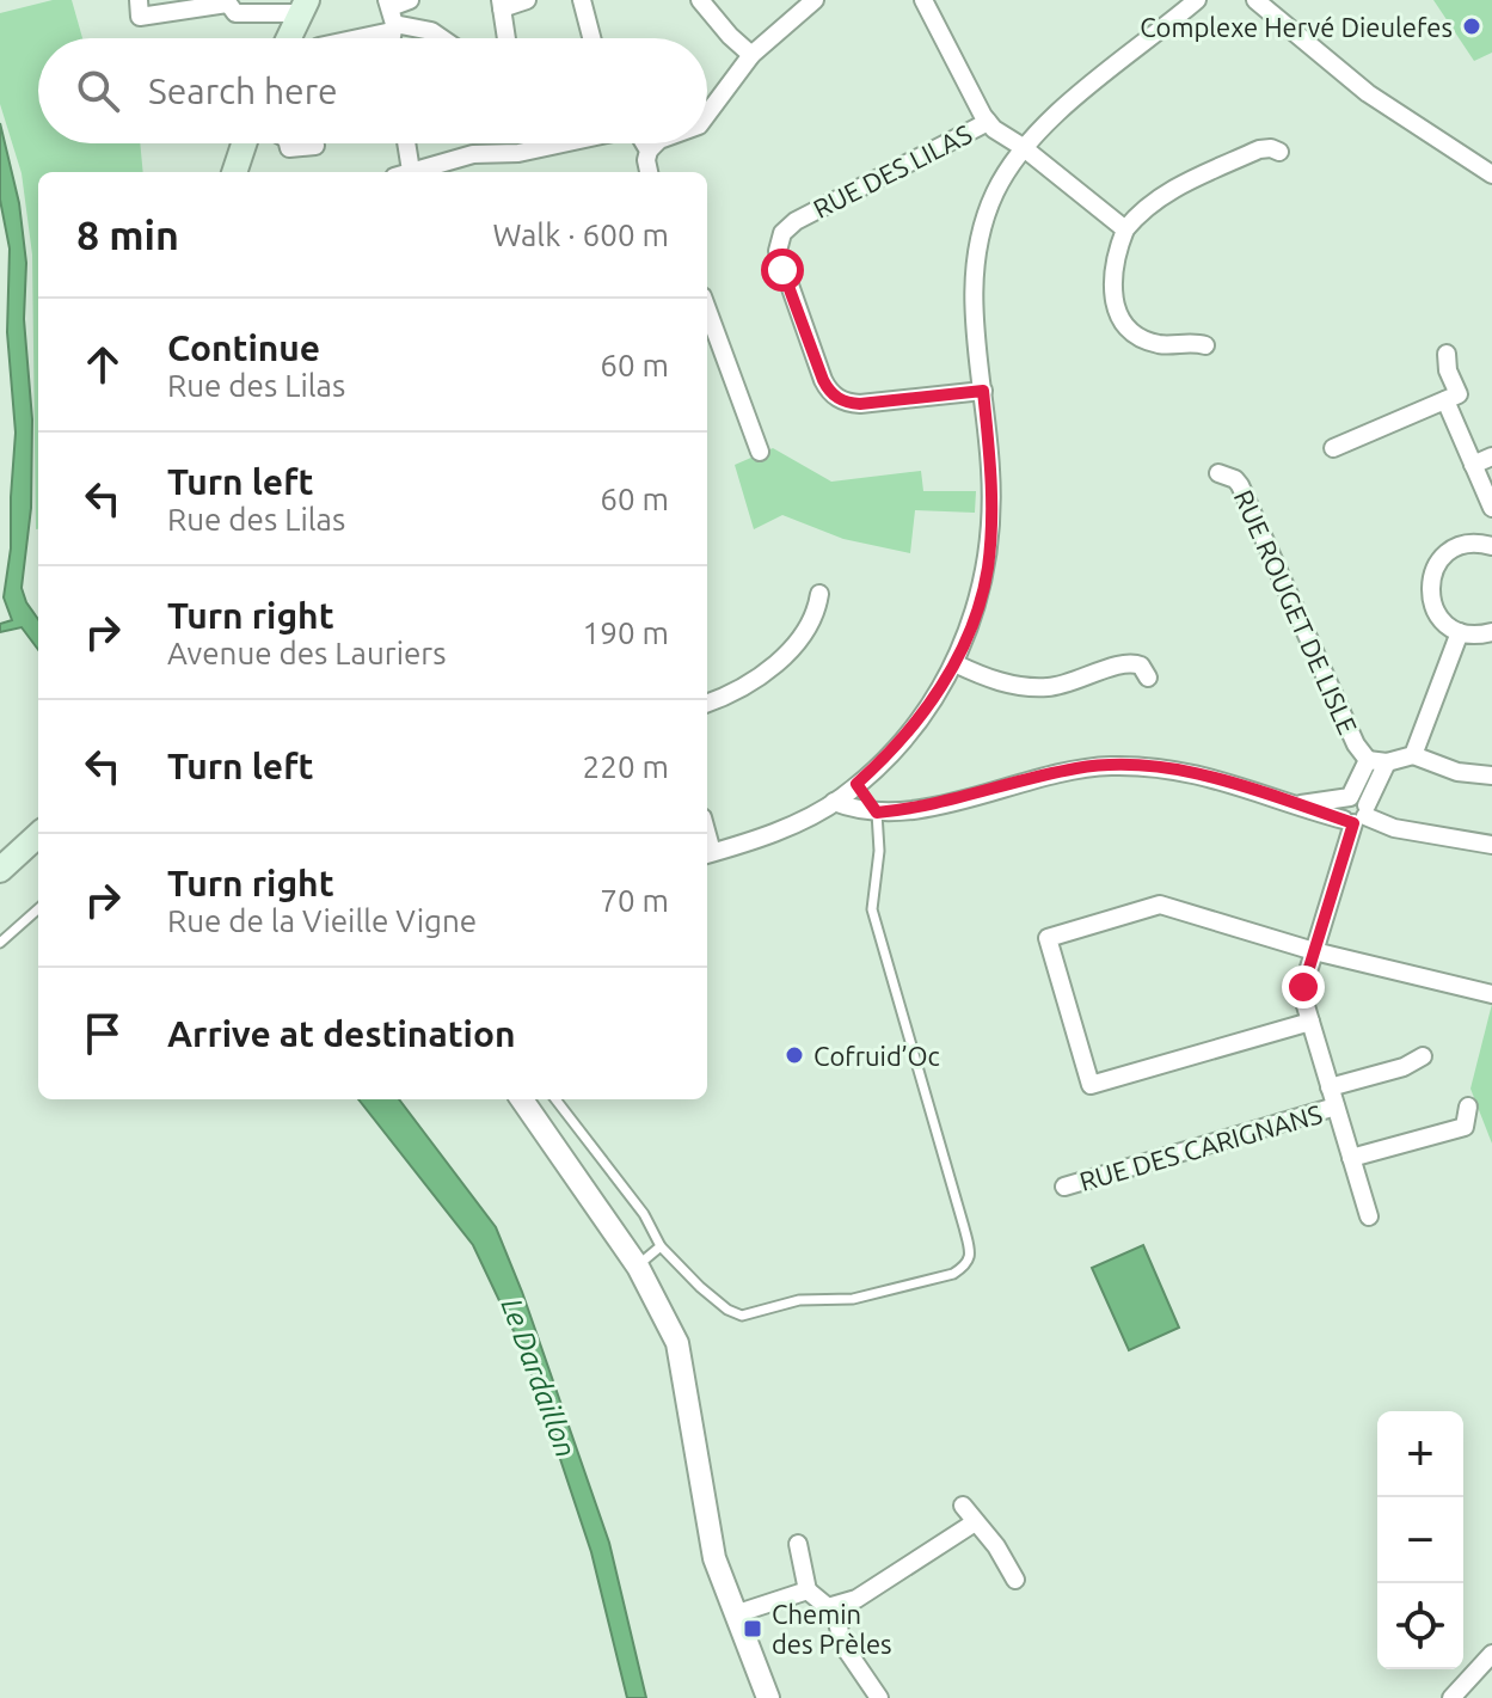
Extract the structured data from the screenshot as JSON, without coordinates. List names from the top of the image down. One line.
{"streets":{"street":["RUE DES LILAS","RUE ROUGET DE LISLE","RUE DES CARIGNANS"]},"water":["Le Dardaillon"],"places":{"other":["Complexe Hervé Dieulefes","Cofruid’Oc"],"transit":["Chemin des Prèles"]},"page":{"search":"Search here","heading":["8 min","Walk · 600 m"],"list":[["Continue","Rue des Lilas","60 m"],["Turn left","Rue des Lilas","60 m"],["Turn right","Avenue des Lauriers","190 m"],["Turn left","220 m"],["Turn right","Rue de la Vieille Vigne","70 m"],"Arrive at destination"],"map_buttons":["+","−"]}}
